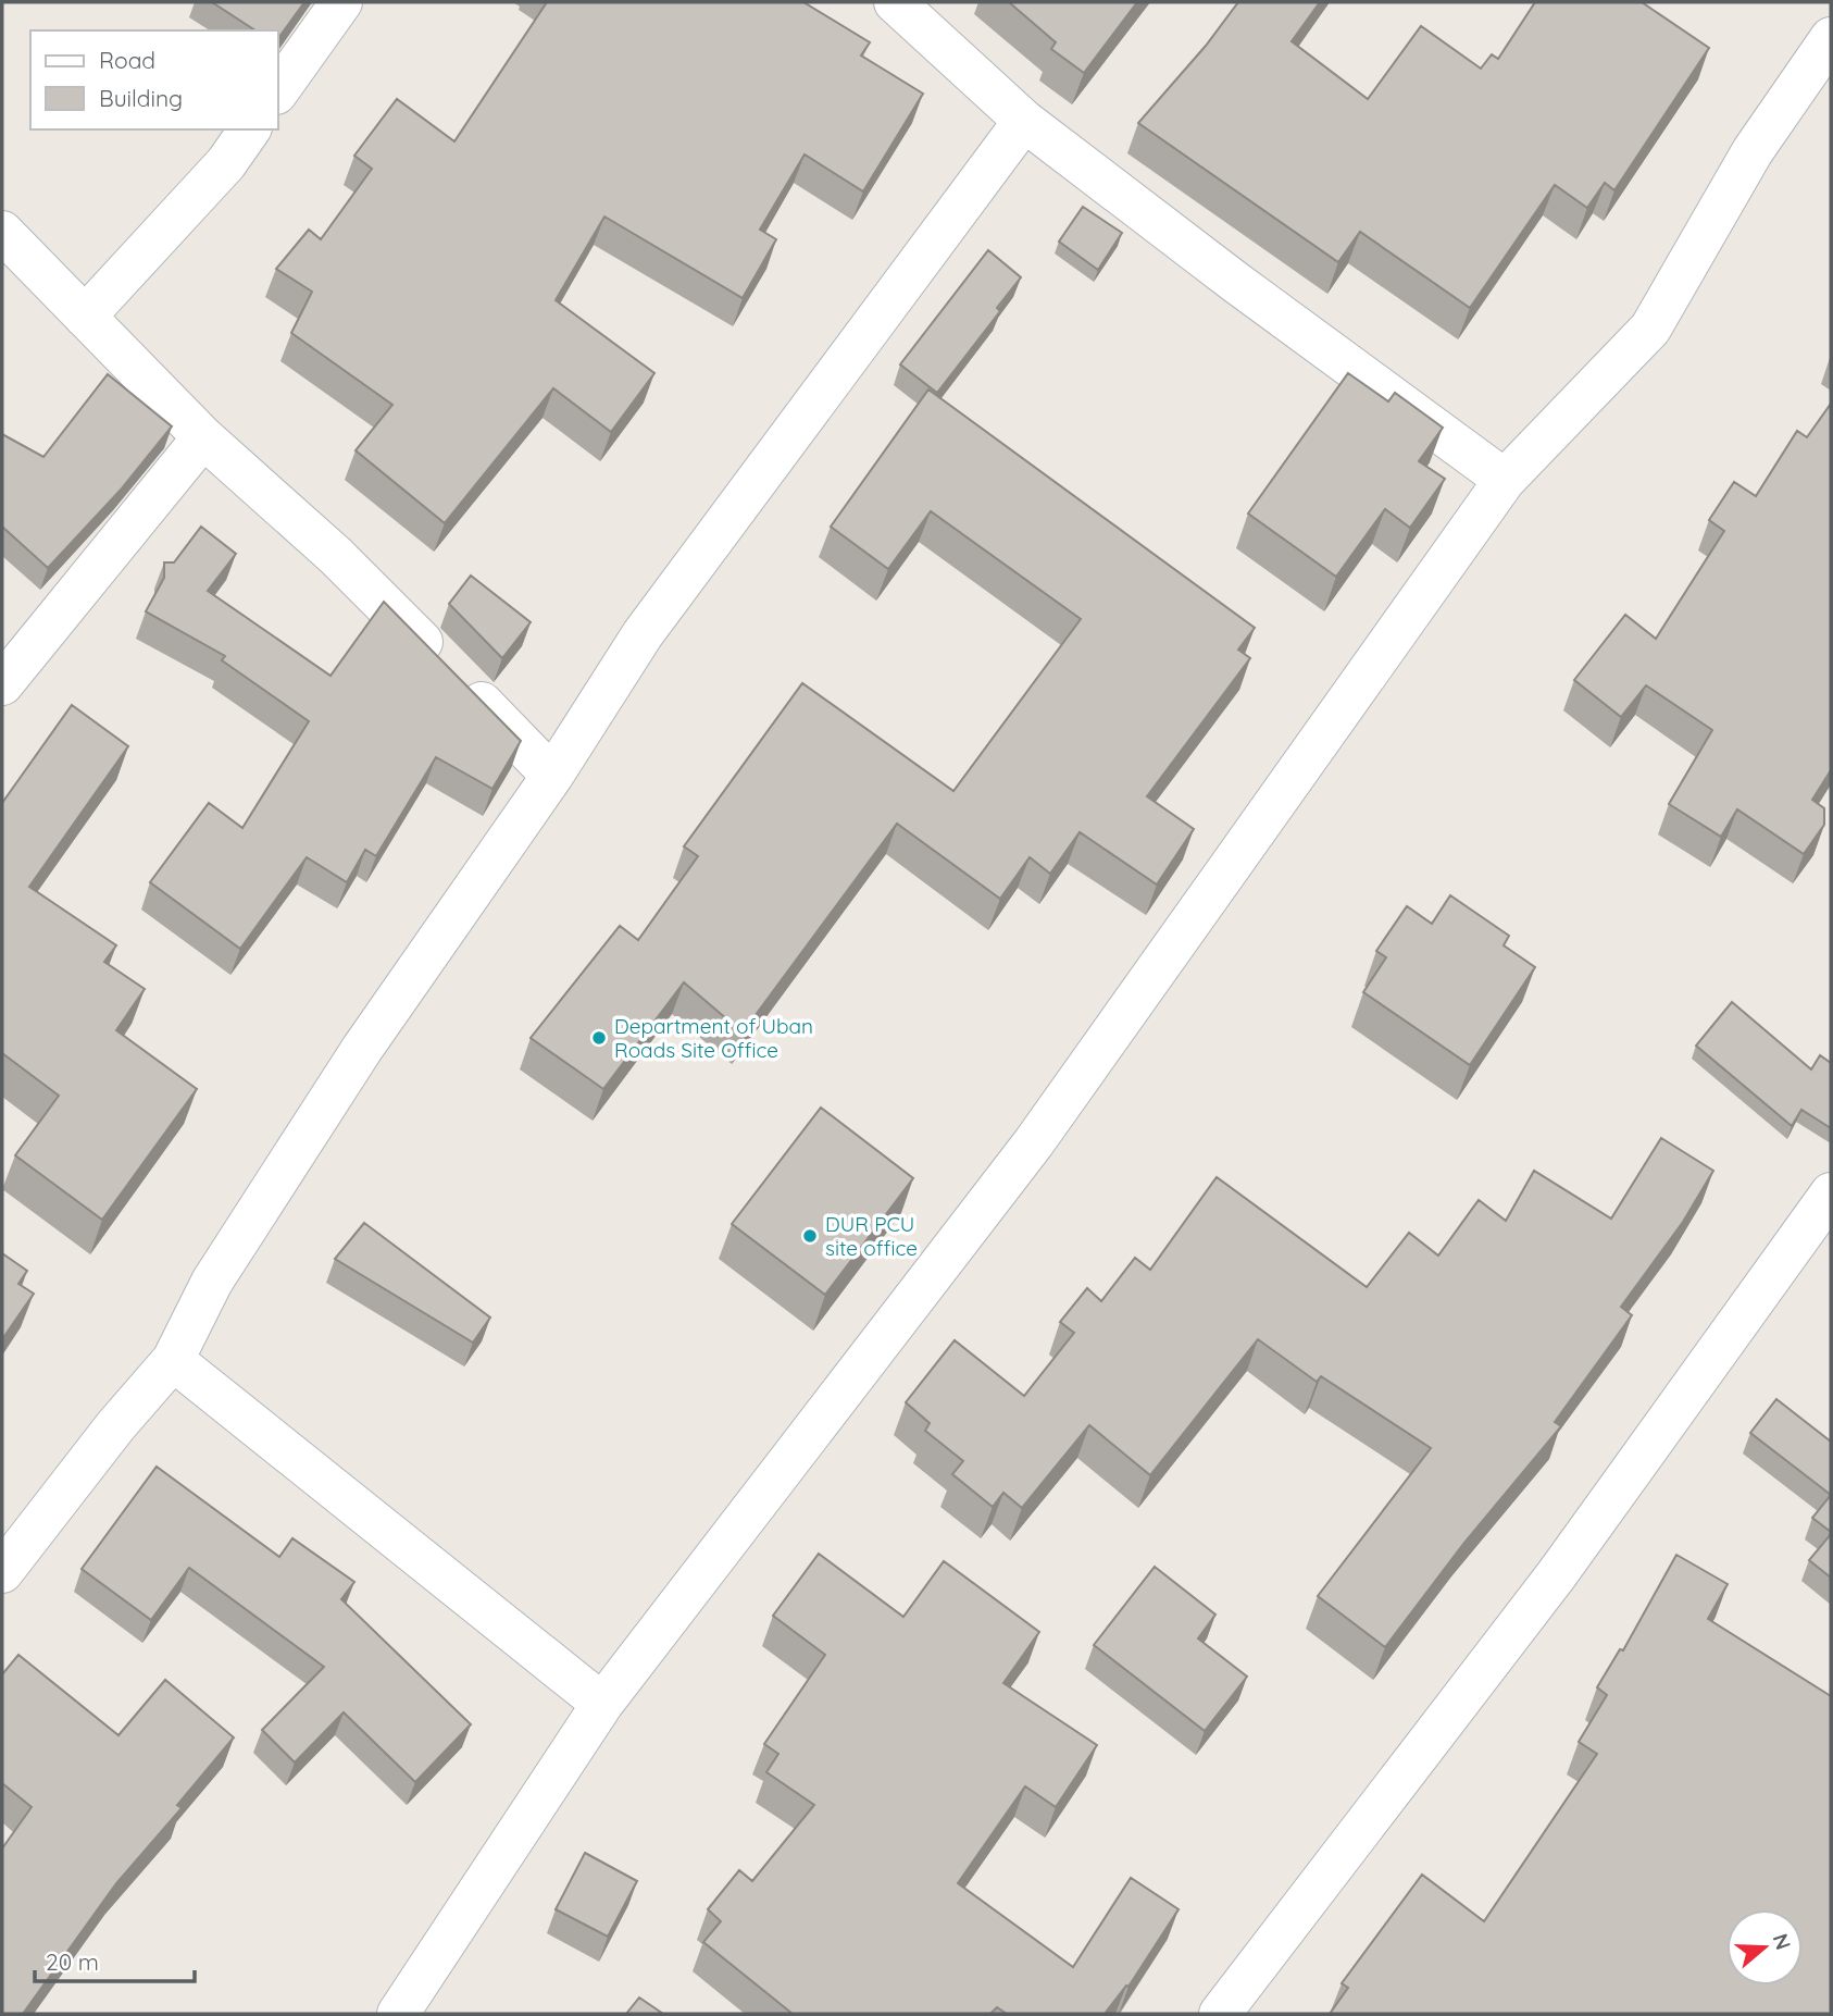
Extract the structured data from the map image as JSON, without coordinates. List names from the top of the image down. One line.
{"places":["Department of Uban Roads Site Office","DUR PCU site office"],"legend":["Road","Building"],"scale_bar":"20 m","north":"right"}
